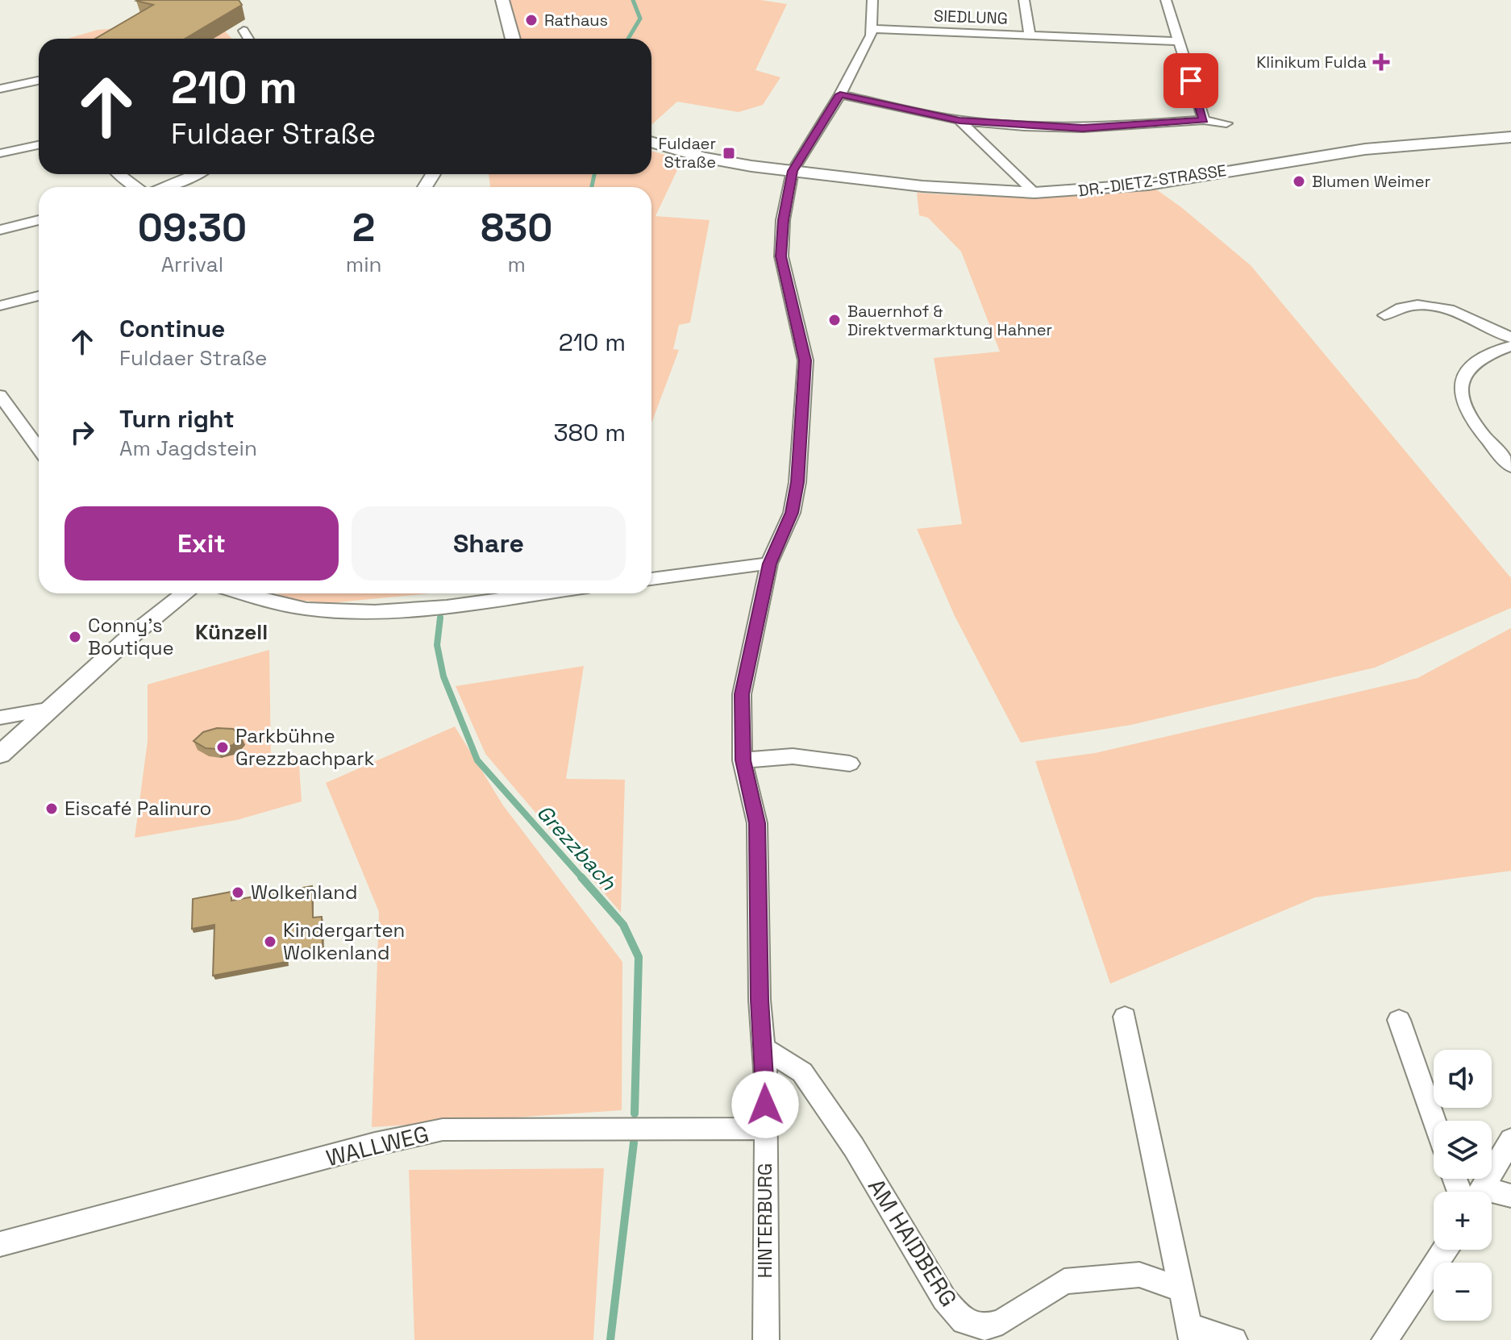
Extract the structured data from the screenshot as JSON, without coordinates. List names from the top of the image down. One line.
{"streets":{"main road":["DR.-DIETZ-STRASSE"],"street":["SIEDLUNG","WALLWEG","HINTERBURG","AM HAIDBERG"]},"crossings":[["WALLWEG","HINTERBURG"],["HINTERBURG","AM HAIDBERG"]],"districts":["Künzell"],"water":["Grezzbach"],"places":{"other":["Rathaus","Blumen Weimer","Bauernhof & Direktvermarktung Hahner","Conny's Boutique","Parkbühne Grezzbachpark","Eiscafé Palinuro","Wolkenland","Kindergarten Wolkenland"],"health":["Klinikum Fulda"],"transit":["Fuldaer Straße"]},"page":{"turn":["210 m","Fuldaer Straße"],"eta":["09:30","Arrival","2","min","830","m"],"list":[{"name":"Continue","note":"Fuldaer Straße","value":"210 m"},{"name":"Turn right","note":"Am Jagdstein","value":"380 m"}],"buttons":["Exit","Share"],"map_buttons":["+","−"]}}
